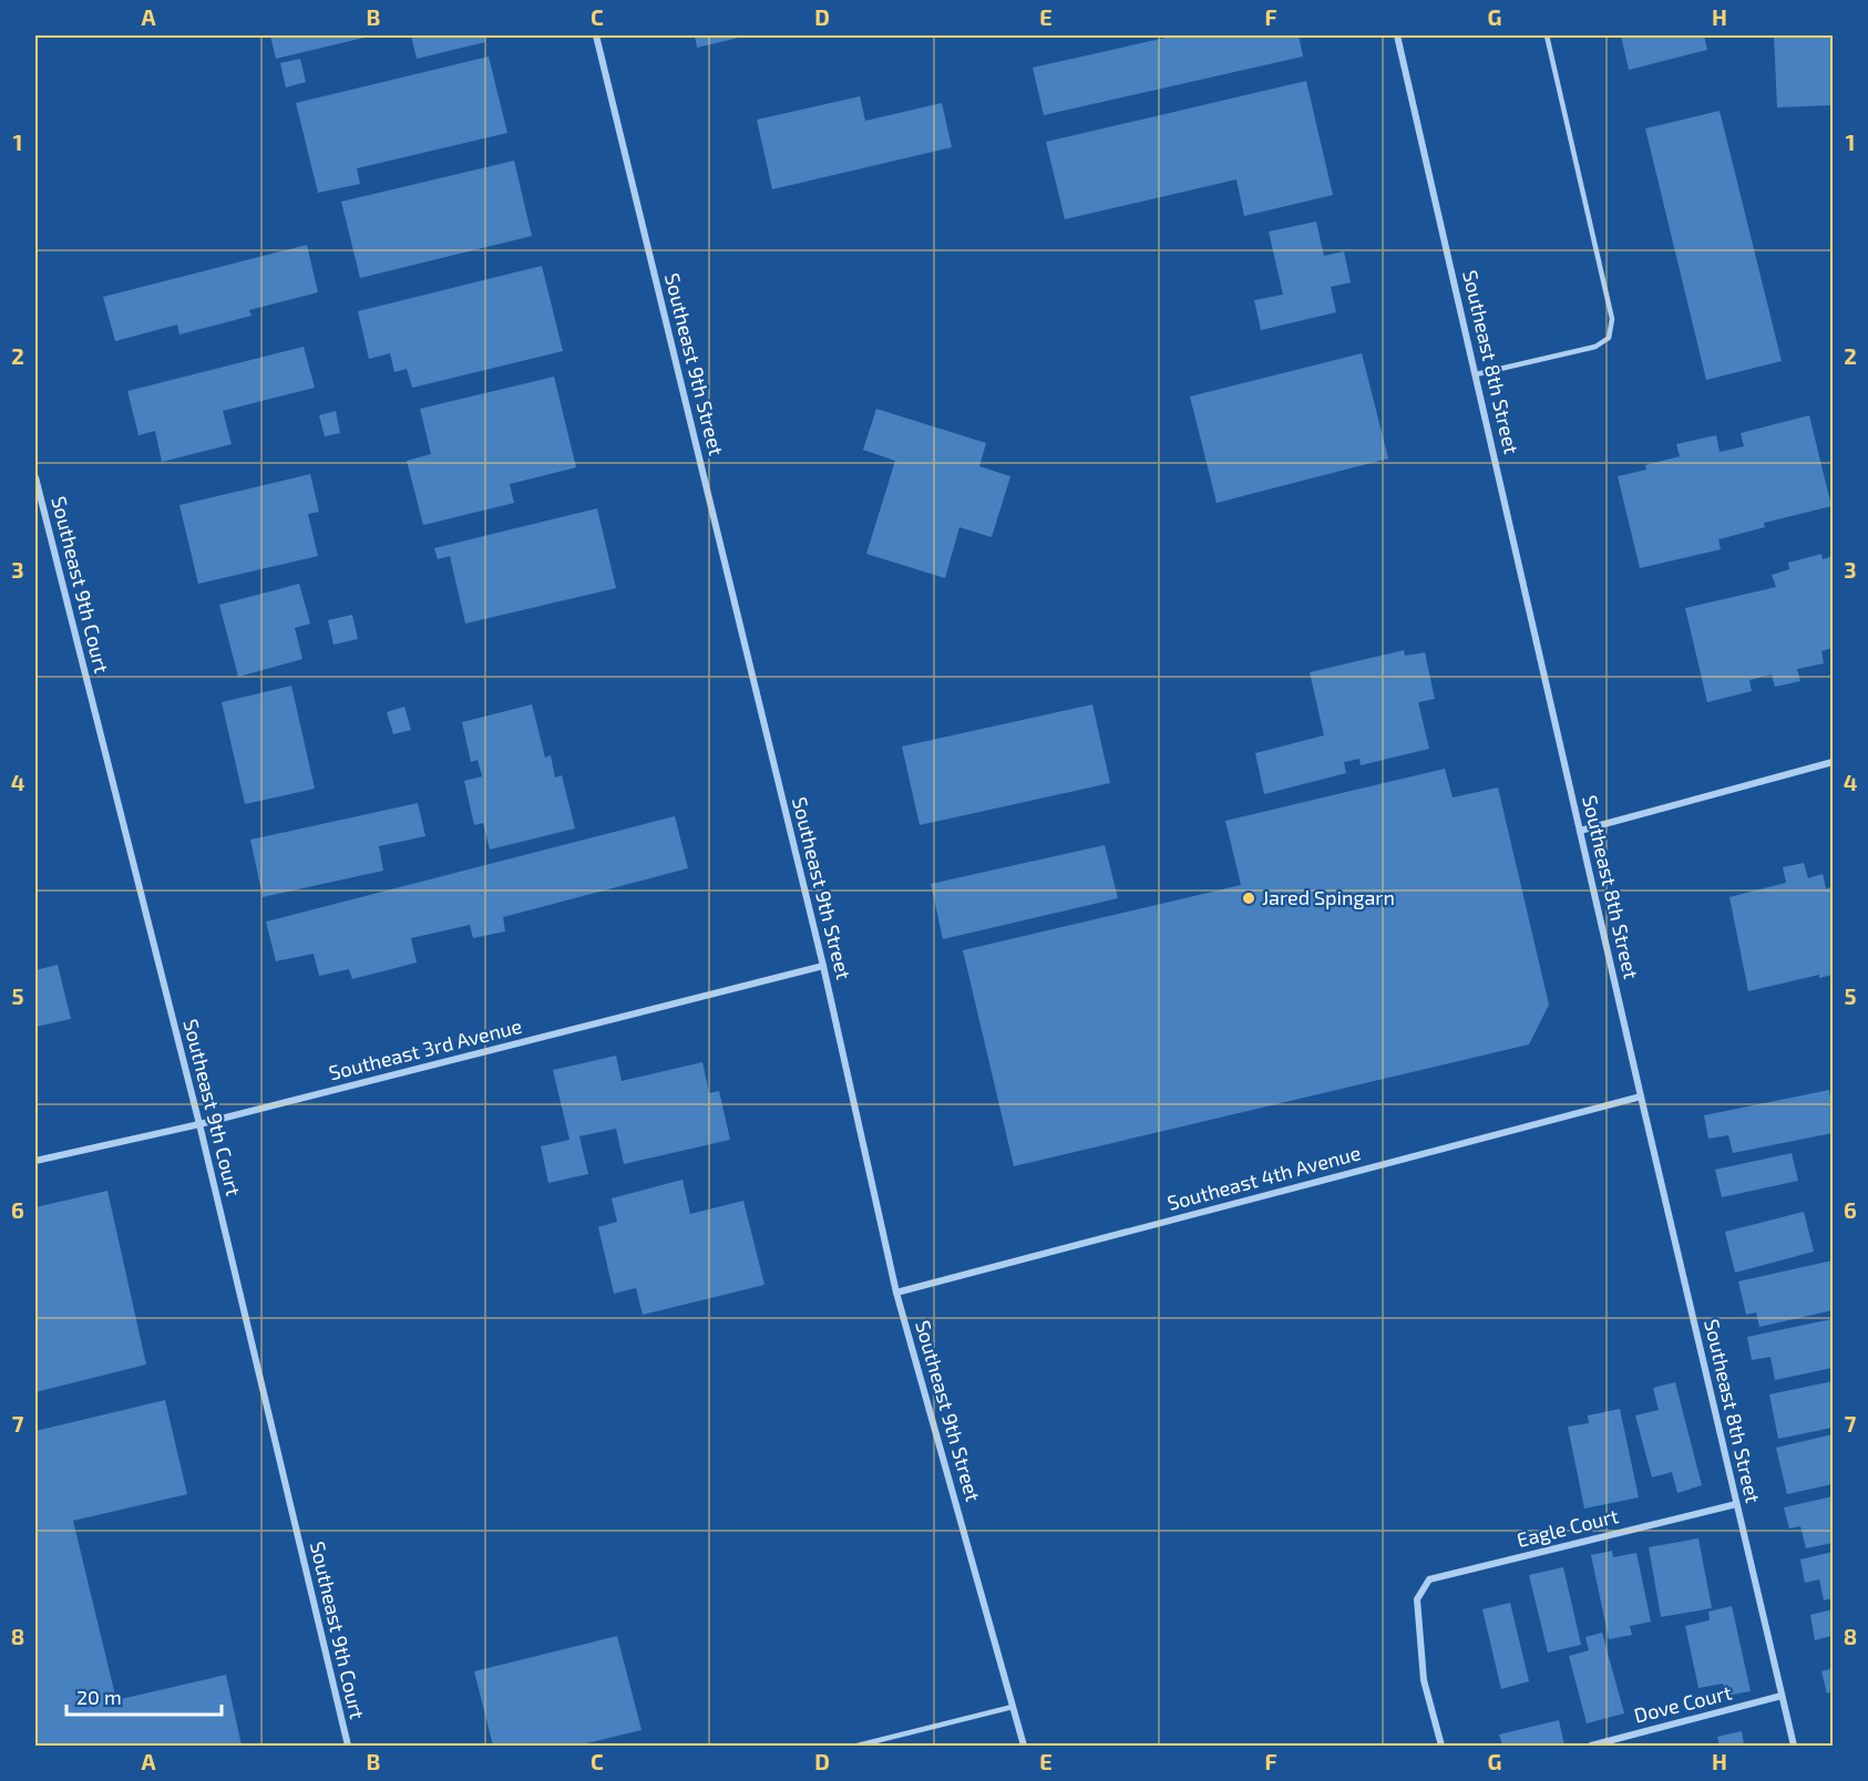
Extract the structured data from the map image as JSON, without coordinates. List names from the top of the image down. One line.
{"streets":{"street":["Southeast 8th Street","Southeast 9th Street","Southeast 9th Court","Southeast 3rd Avenue","Southeast 4th Avenue","Eagle Court","Dove Court"]},"crossings":[["Southeast 8th Street","Southeast 4th Avenue"],["Southeast 8th Street","Eagle Court"],["Southeast 8th Street","Dove Court"],["Southeast 9th Street","Southeast 3rd Avenue"],["Southeast 9th Street","Southeast 4th Avenue"],["Southeast 9th Court","Southeast 3rd Avenue"]],"places":["Jared Spingarn"],"scale_bar":"20 m","grid":{"columns":["A","B","C","D","E","F","G","H"],"rows":["1","2","3","4","5","6","7","8"]}}
